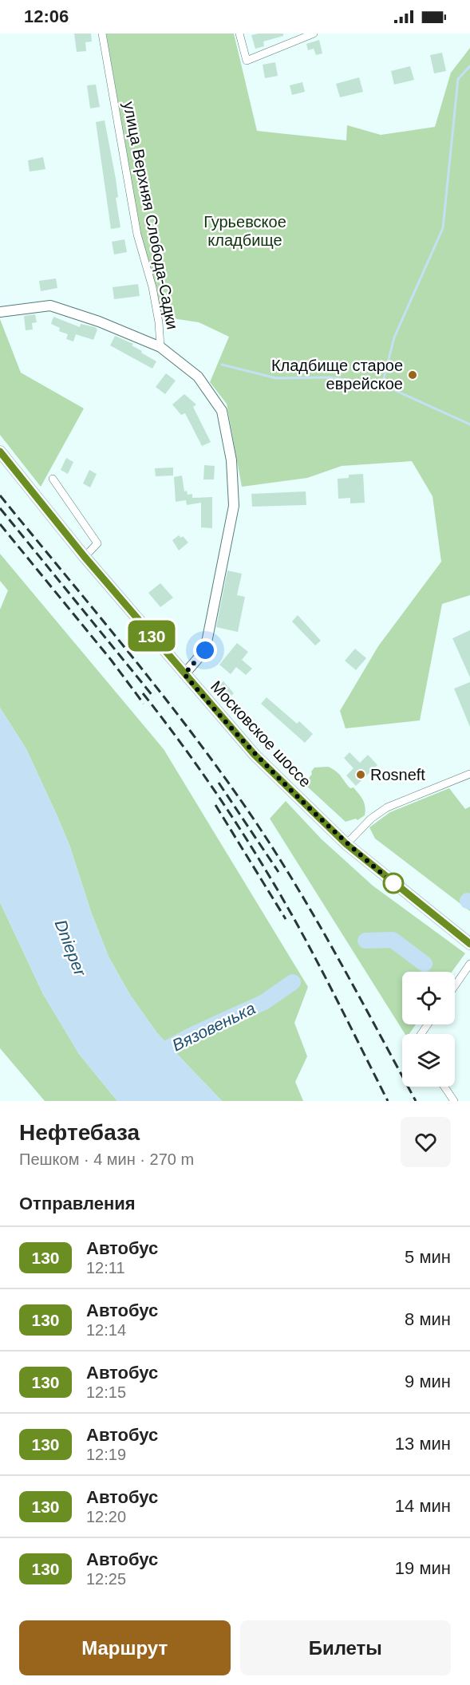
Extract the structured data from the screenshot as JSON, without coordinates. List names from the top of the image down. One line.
{"streets":{"main road":["Московское шоссе"],"street":["улица Верхняя Слобода-Садки"]},"water":["Dnieper","Вязовенька"],"parks":["Гурьевское кладбище"],"places":["Кладбище старое еврейское","Rosneft"],"lines":["bus line 130"],"page":{"status":"12:06","on_map":"130","heading":[["Нефтебаза","Пешком · 4 мин · 270 m"],"Отправления"],"list":[{"mark":"130","name":"Автобус","note":"12:11","value":"5 мин"},{"mark":"130","name":"Автобус","note":"12:14","value":"8 мин"},{"mark":"130","name":"Автобус","note":"12:15","value":"9 мин"},{"mark":"130","name":"Автобус","note":"12:19","value":"13 мин"},{"mark":"130","name":"Автобус","note":"12:20","value":"14 мин"},{"mark":"130","name":"Автобус","note":"12:25","value":"19 мин"}],"buttons":["Маршрут","Билеты"]}}
